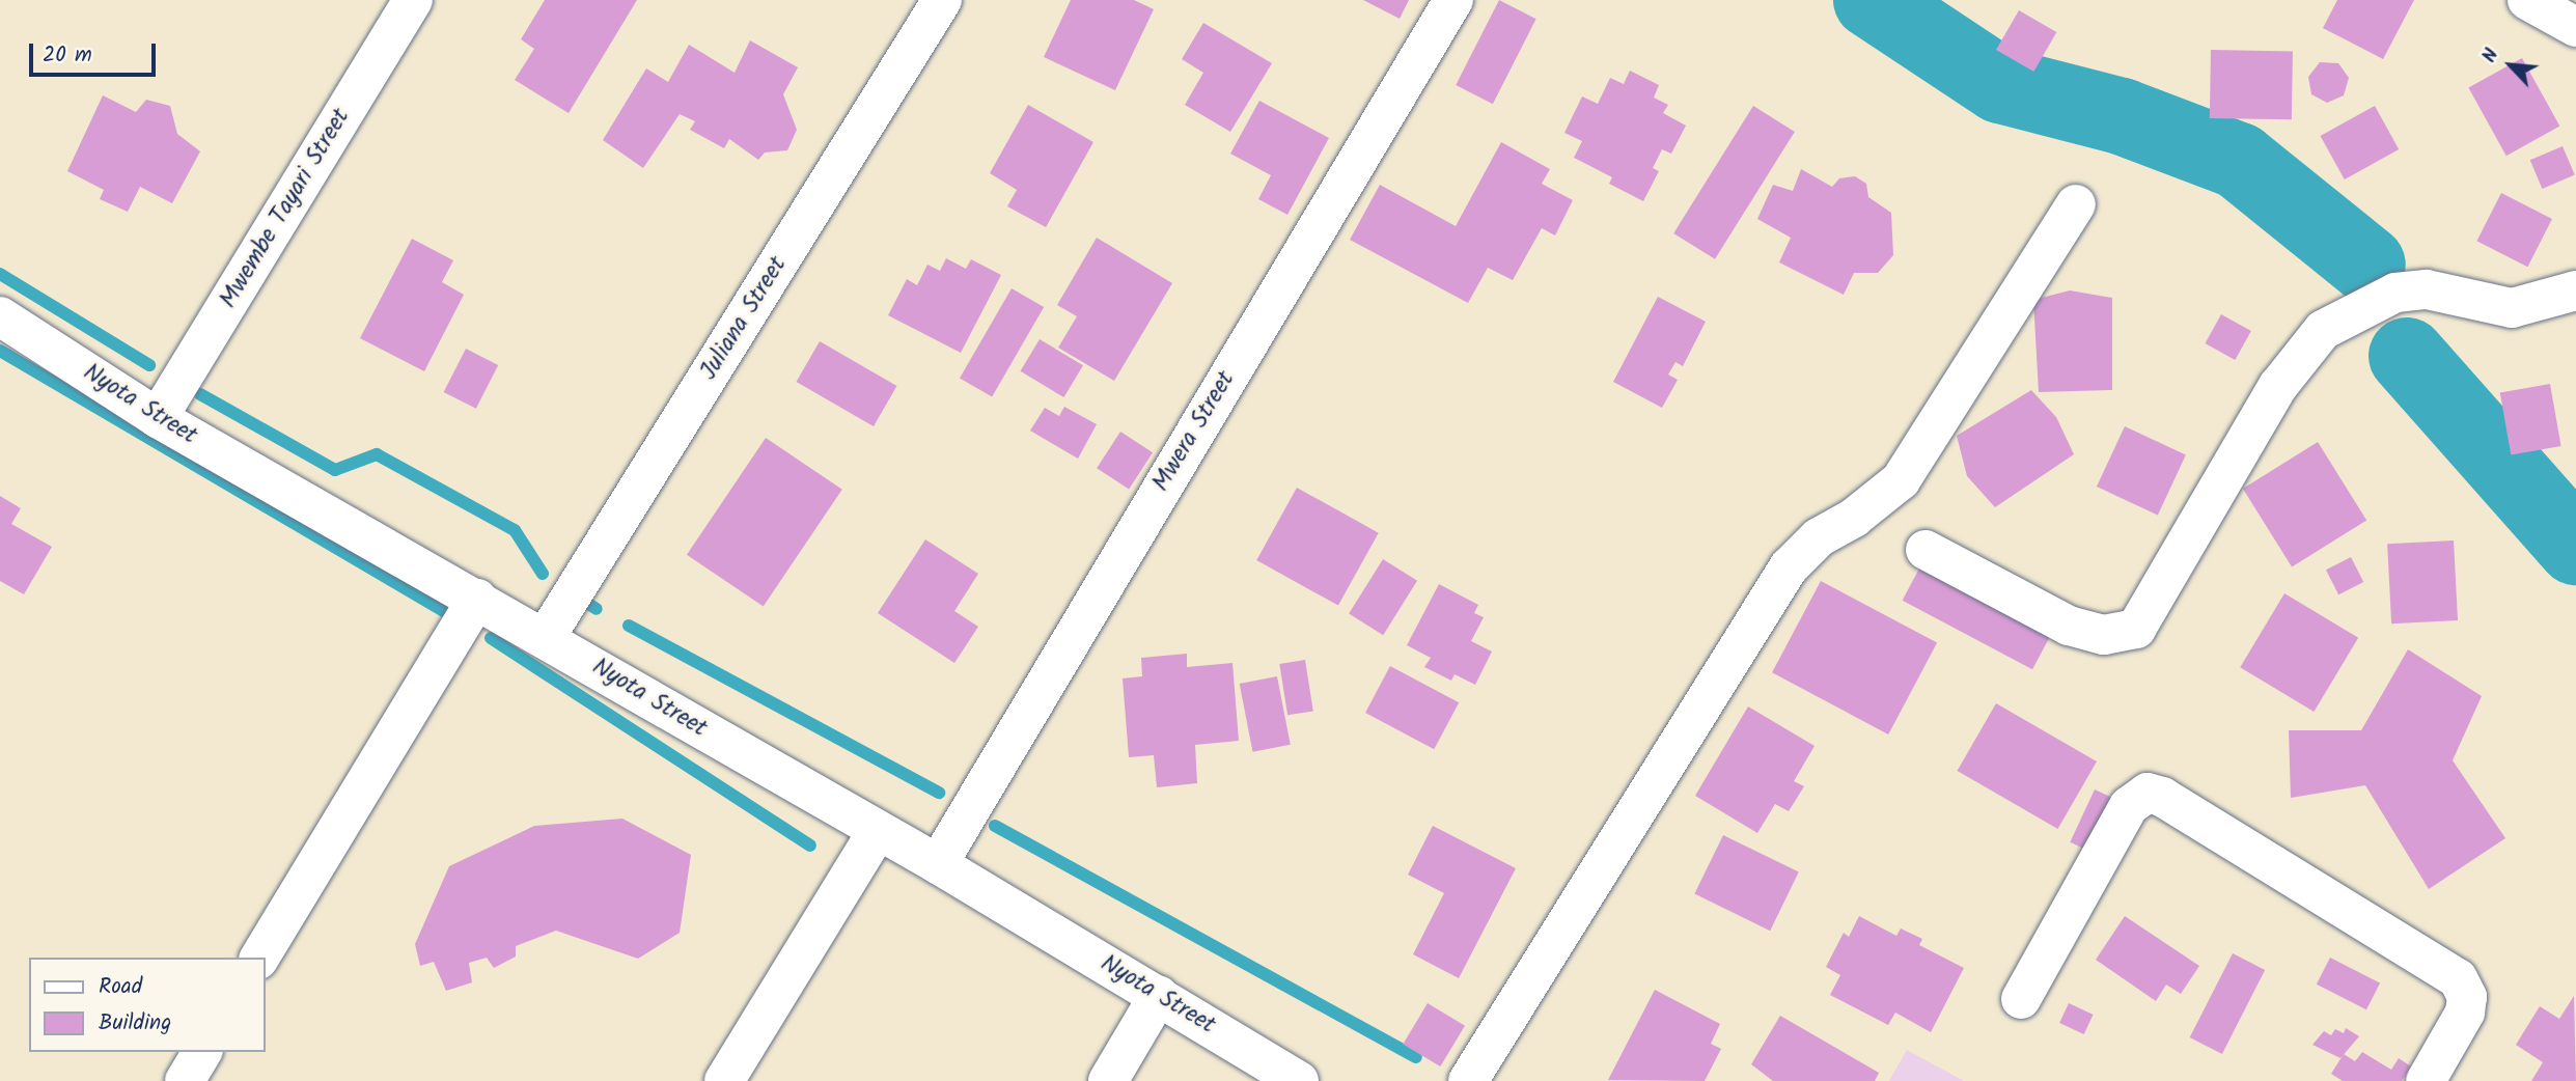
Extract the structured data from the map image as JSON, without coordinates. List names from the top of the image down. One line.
{"streets":{"street":["Mwembe Tayari Street","Juliana Street","Nyota Street","Mwera Street"]},"crossings":[["Mwembe Tayari Street","Nyota Street"],["Juliana Street","Nyota Street"],["Nyota Street","Mwera Street"]],"legend":["Road","Building"],"scale_bar":"20 m","north":"top left"}
